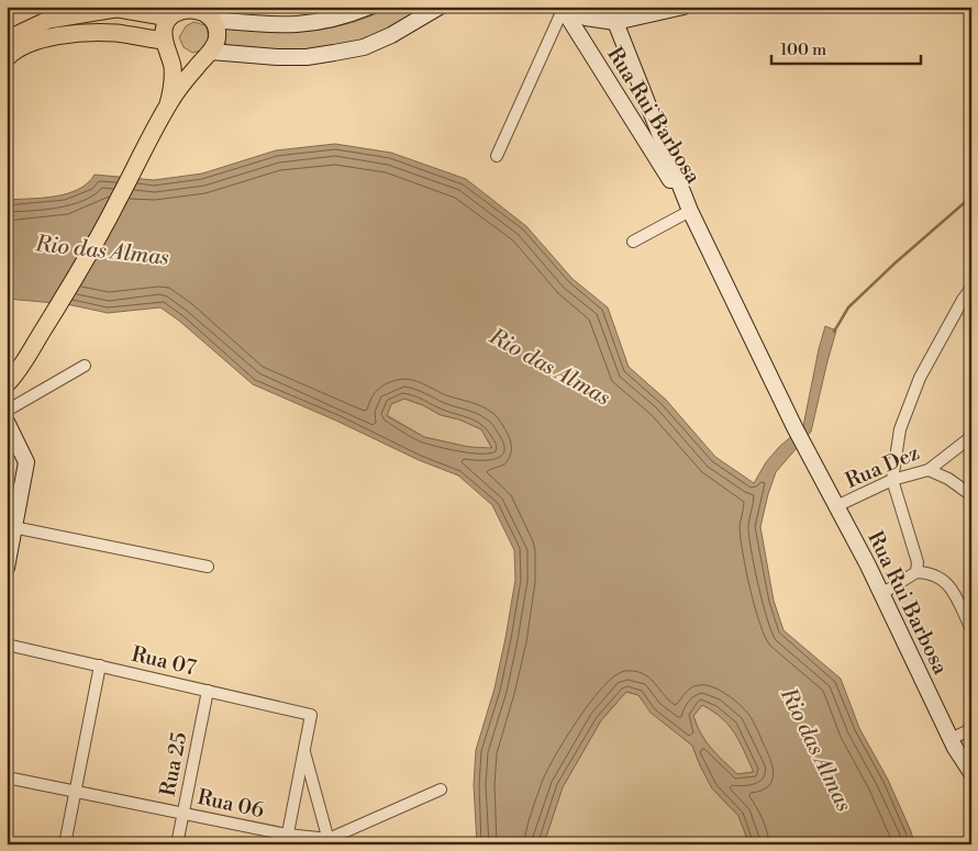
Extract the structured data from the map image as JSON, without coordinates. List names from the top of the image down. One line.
{"streets":{"street":["Rua Rui Barbosa","Rua Dez","Rua 07","Rua 25","Rua 06"]},"crossings":[["Rua Rui Barbosa","Rua Dez"],["Rua 07","Rua 25"],["Rua 25","Rua 06"]],"water":["Rio das Almas"],"scale_bar":"100 m"}
